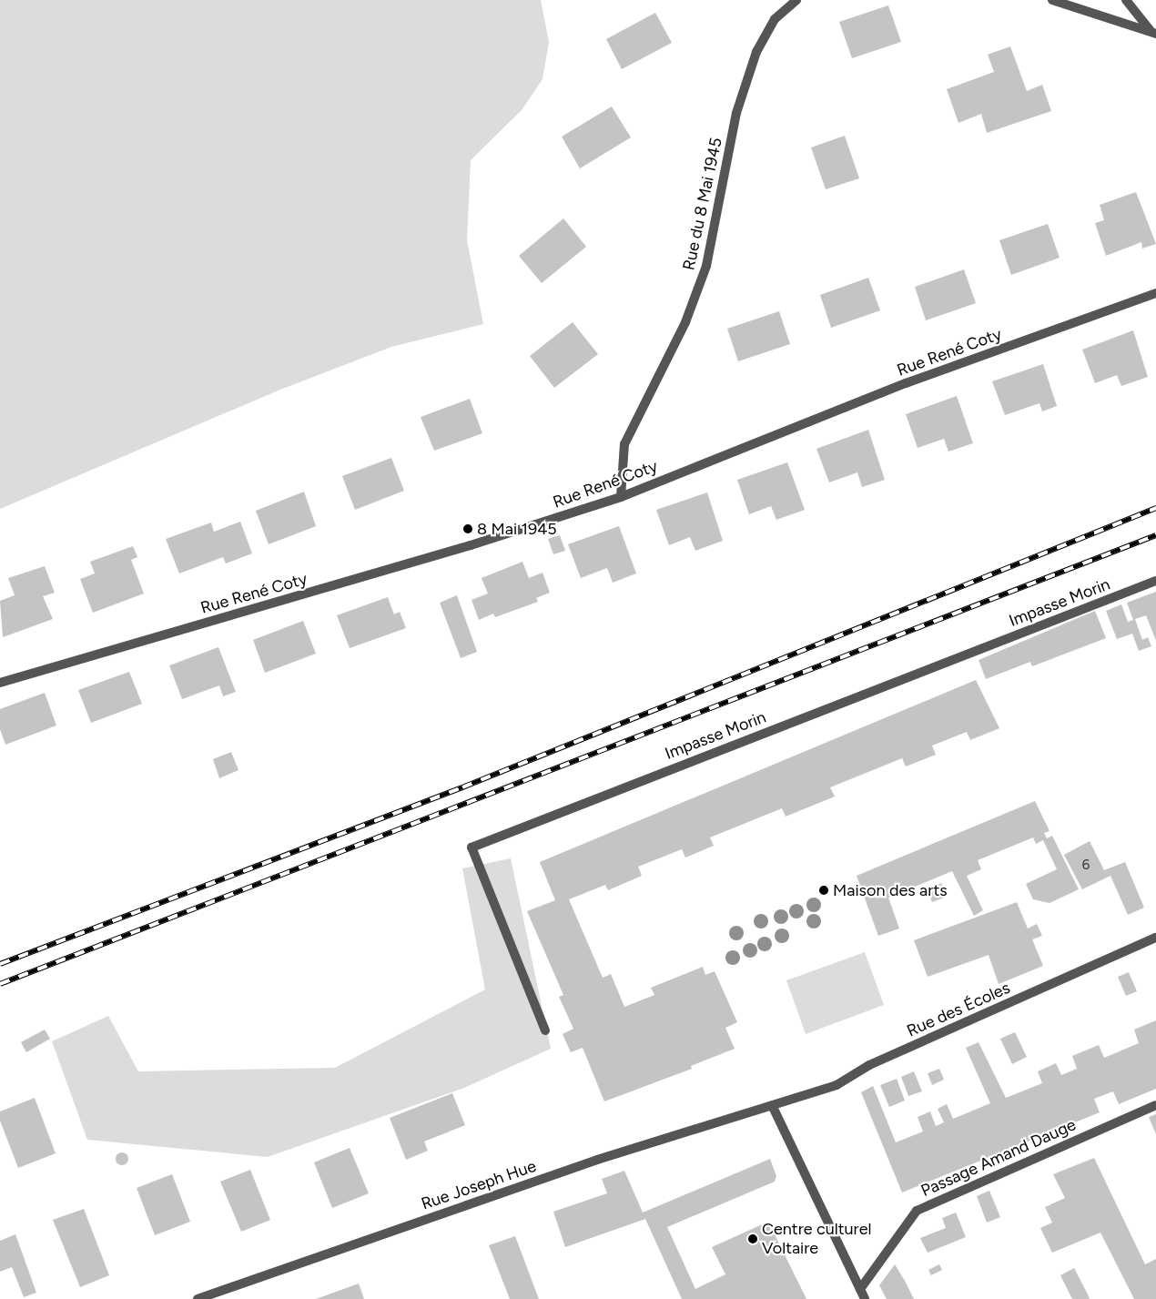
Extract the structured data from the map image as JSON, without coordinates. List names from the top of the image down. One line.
{"streets":{"street":["Rue du 8 Mai 1945","Rue René Coty","Impasse Morin","Rue des Écoles","Passage Amand Dauge","Rue Joseph Hue"]},"crossings":[["Rue du 8 Mai 1945","Rue René Coty"],["Rue des Écoles","Rue Joseph Hue"]],"places":["8 Mai 1945","Maison des arts","Centre culturel Voltaire"],"house_numbers":["6"]}
